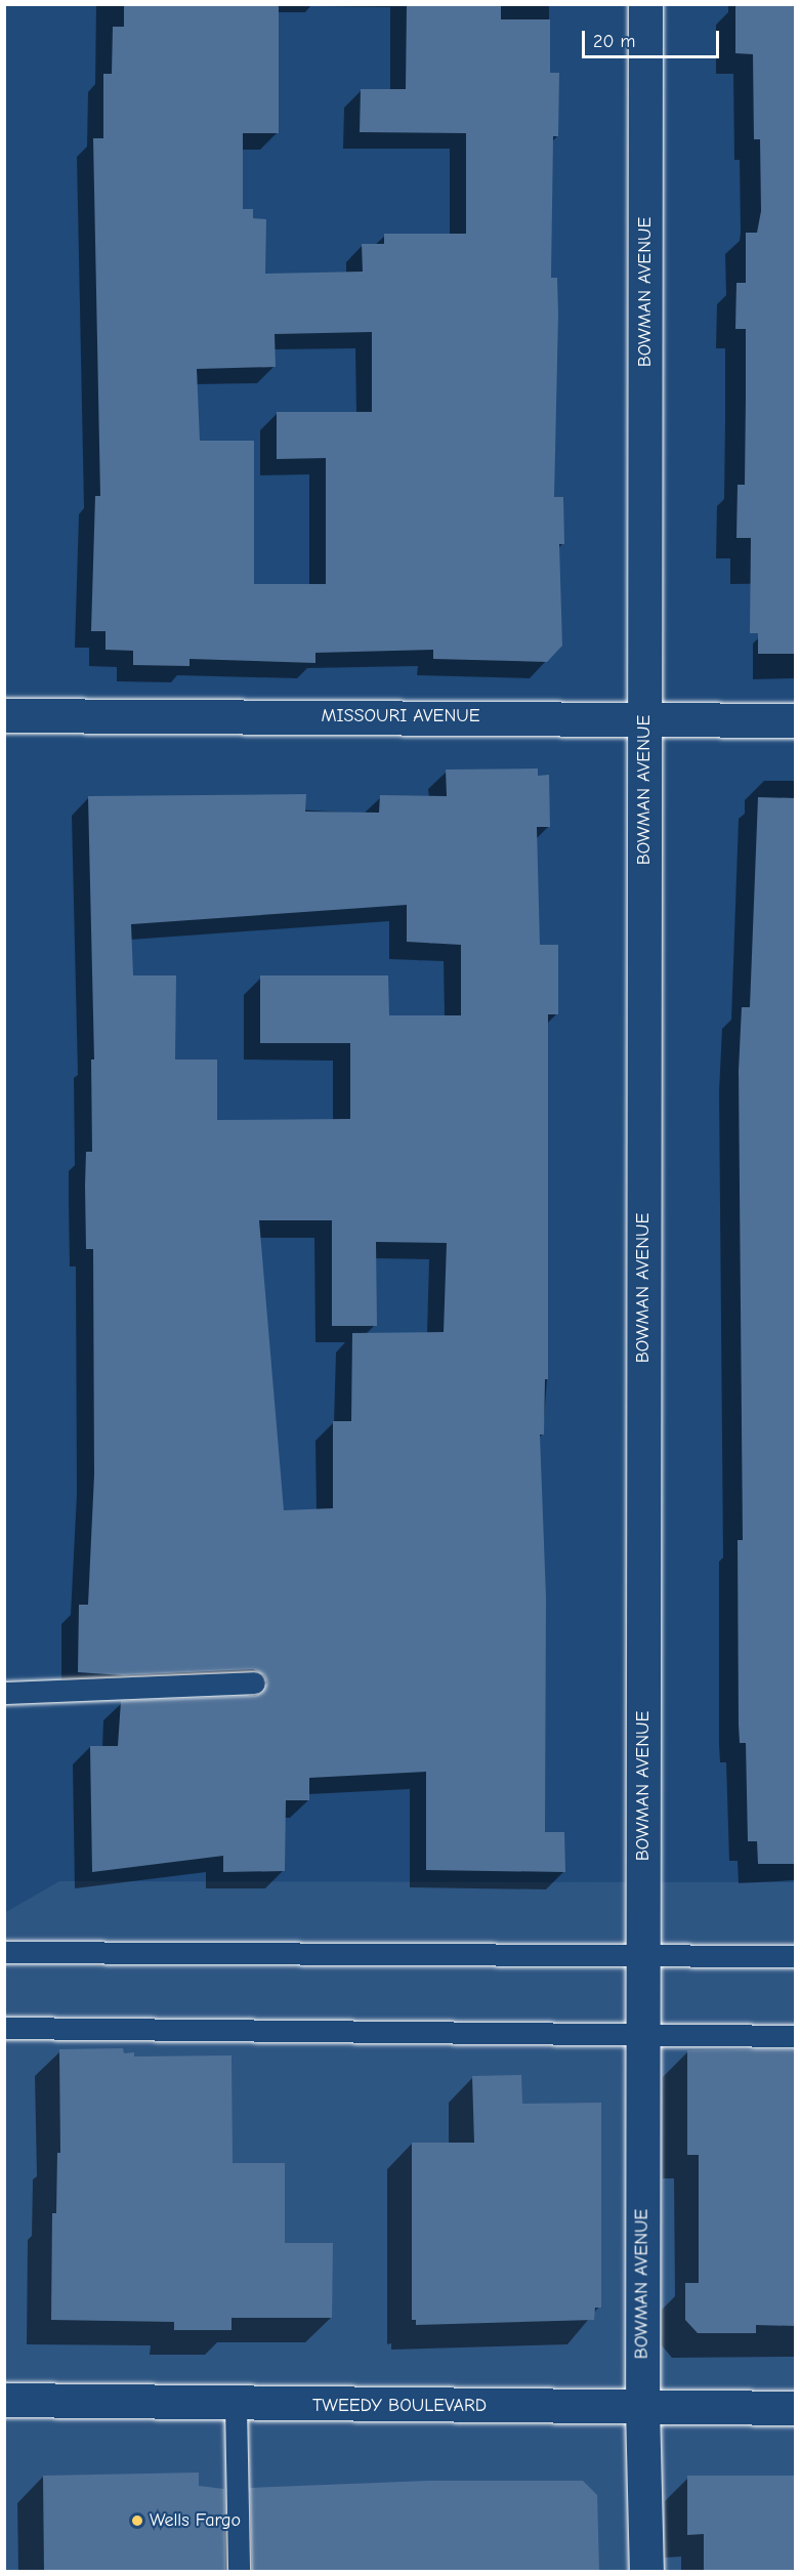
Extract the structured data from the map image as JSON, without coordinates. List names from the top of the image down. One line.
{"streets":{"street":["BOWMAN AVENUE","MISSOURI AVENUE","TWEEDY BOULEVARD"]},"crossings":[["BOWMAN AVENUE","MISSOURI AVENUE"],["BOWMAN AVENUE","TWEEDY BOULEVARD"]],"places":["Wells Fargo"],"scale_bar":"20 m"}
